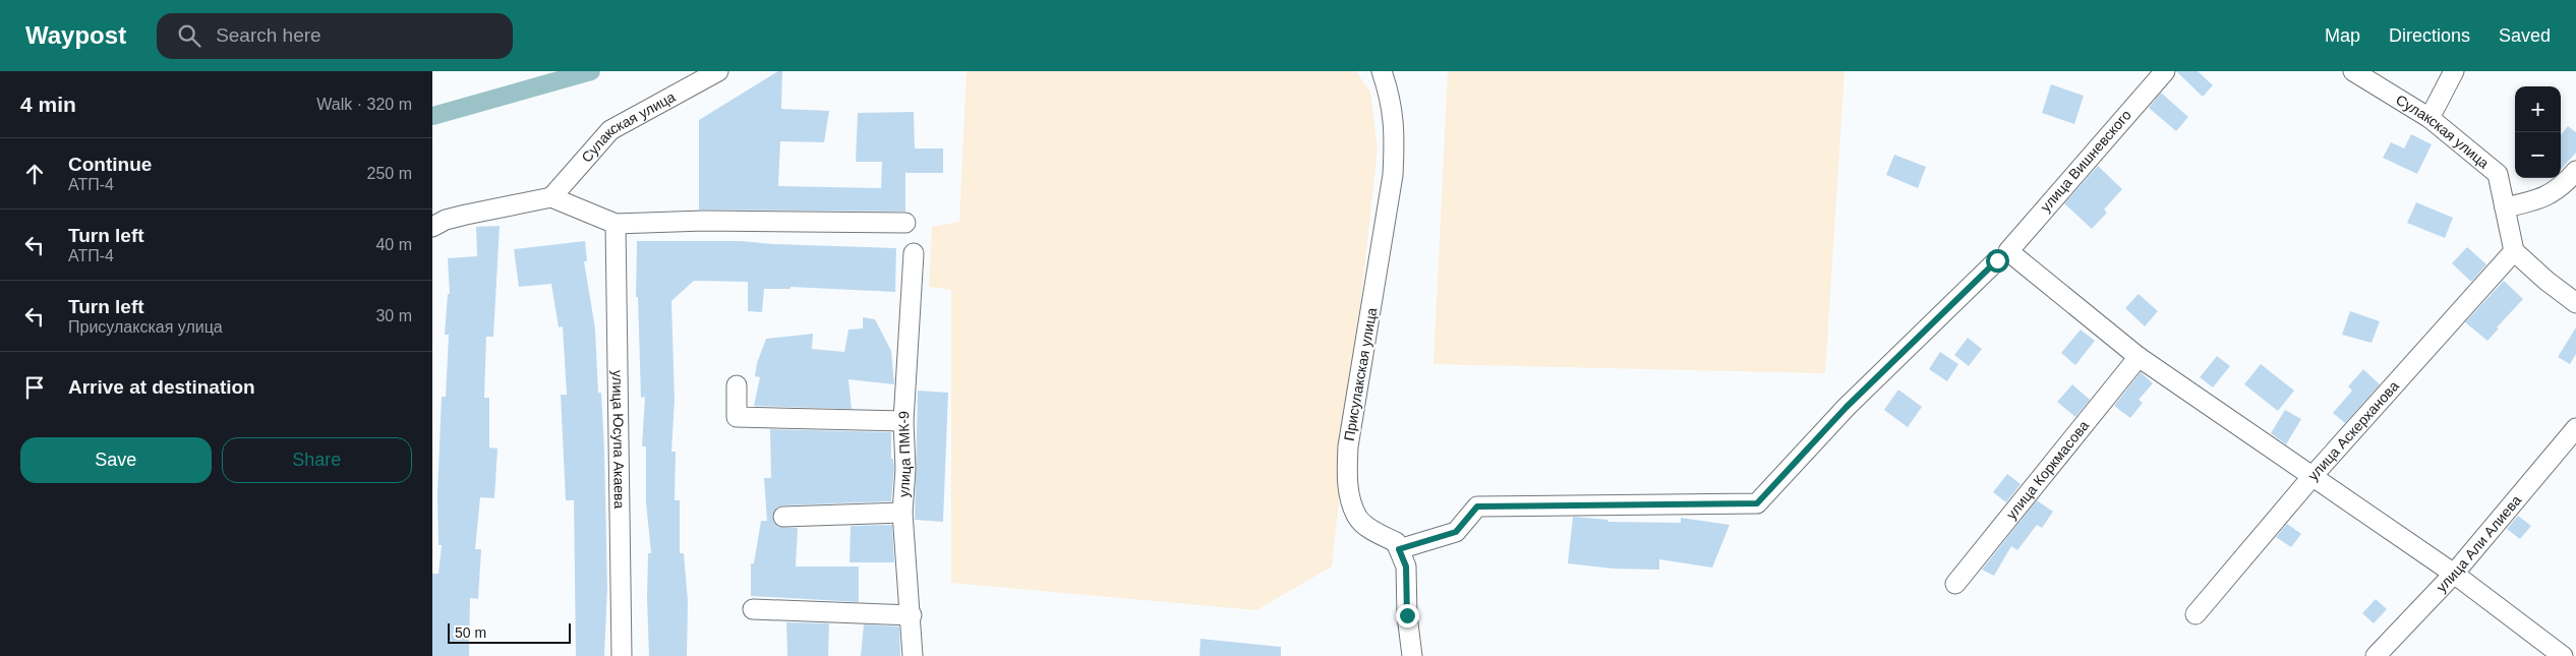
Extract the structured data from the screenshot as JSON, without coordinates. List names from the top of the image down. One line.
{"streets":{"street":["Сулакская улица","улица Вишневского","Присулакская улица","улица Аскерханова","улица Юсупа Акаева","улица ПМК-9","улица Коркмасова","улица Али Алиева"]},"crossings":[["Сулакская улица","улица Аскерханова"],["улица Вишневского","Присулакская улица"]],"scale_bar":"50 m","page":{"header":"Waypost","search":"Search here","nav":["Map","Directions","Saved"],"heading":["4 min","Walk · 320 m"],"map_buttons":["+","−"],"list":[["Continue","АТП-4","250 m"],["Turn left","АТП-4","40 m"],["Turn left","Присулакская улица","30 m"],"Arrive at destination"],"buttons":["Save","Share"],"scale":"50 m"}}
